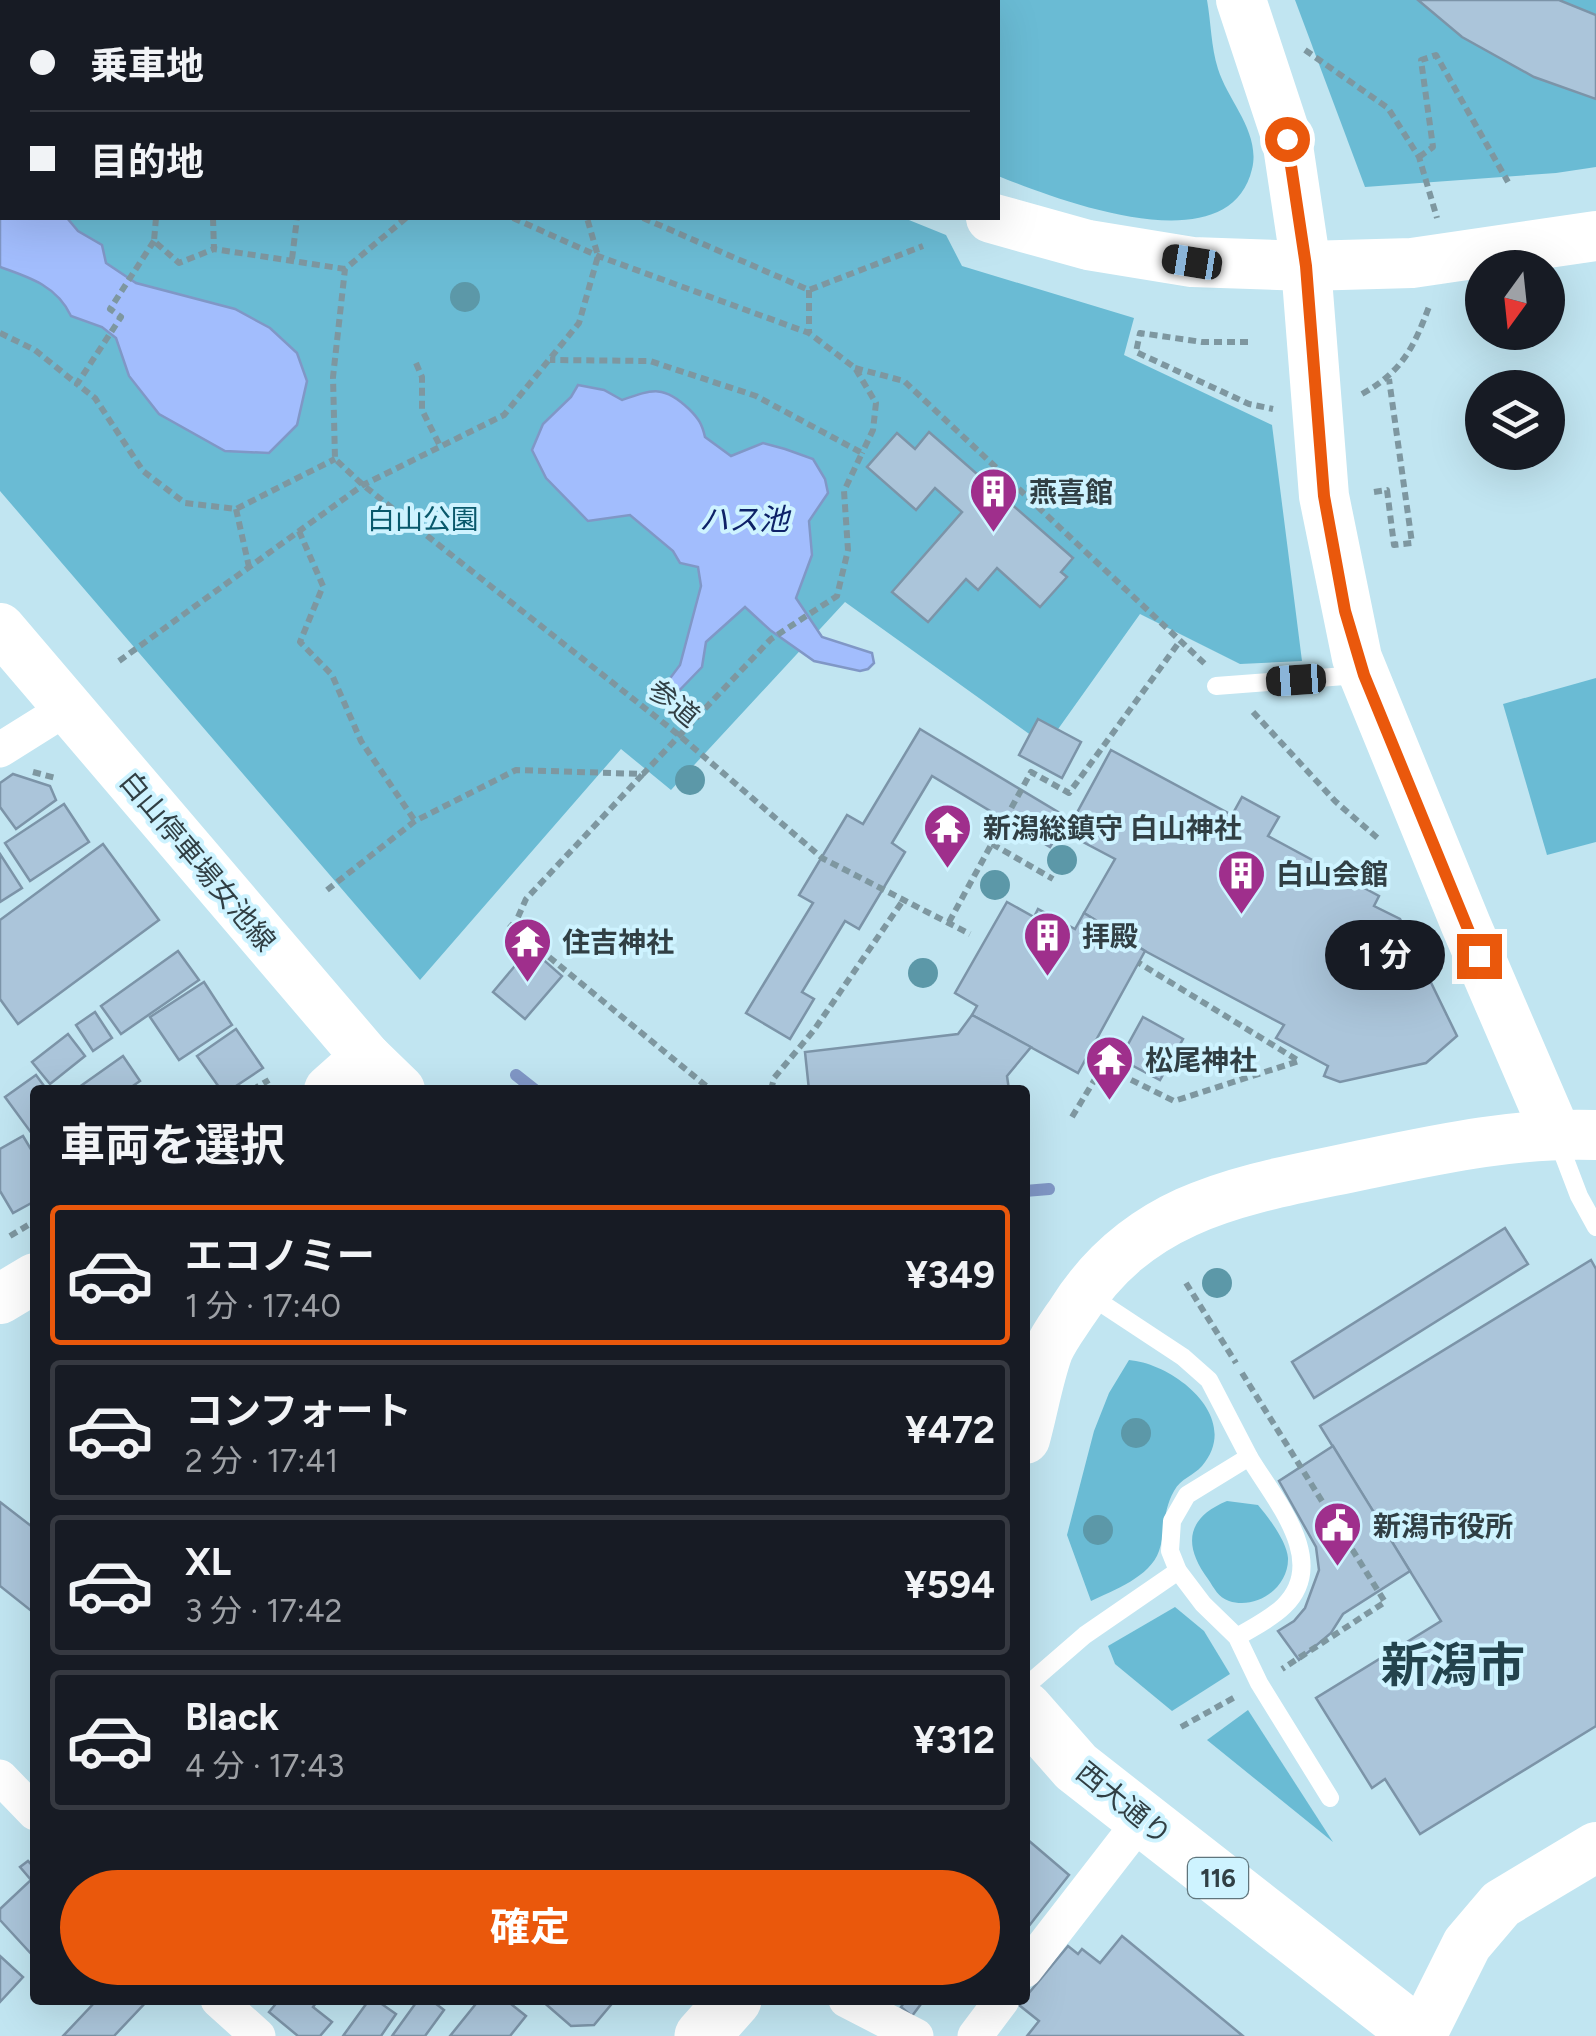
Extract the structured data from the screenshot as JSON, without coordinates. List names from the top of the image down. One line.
{"streets":{"highway":["西大通り","116"],"street":["白山停車場女池線"],"path":["参道"]},"districts":["新潟市"],"water":["ハス池"],"parks":["白山公園"],"places":{"building":["燕喜館","白山会館","拝殿"],"temple":["新潟総鎮守 白山神社","住吉神社","松尾神社"],"public building":["新潟市役所"]},"north":"bottom","page":{"banner":["乗車地","目的地"],"bubble":"1 分","heading":"車両を選択","list":[{"name":"エコノミー","note":"1 分 · 17:40","value":"¥349"},{"name":"コンフォート","note":"2 分 · 17:41","value":"¥472"},{"name":"XL","note":"3 分 · 17:42","value":"¥594"},{"name":"Black","note":"4 分 · 17:43","value":"¥312"}],"buttons":"確定"}}
